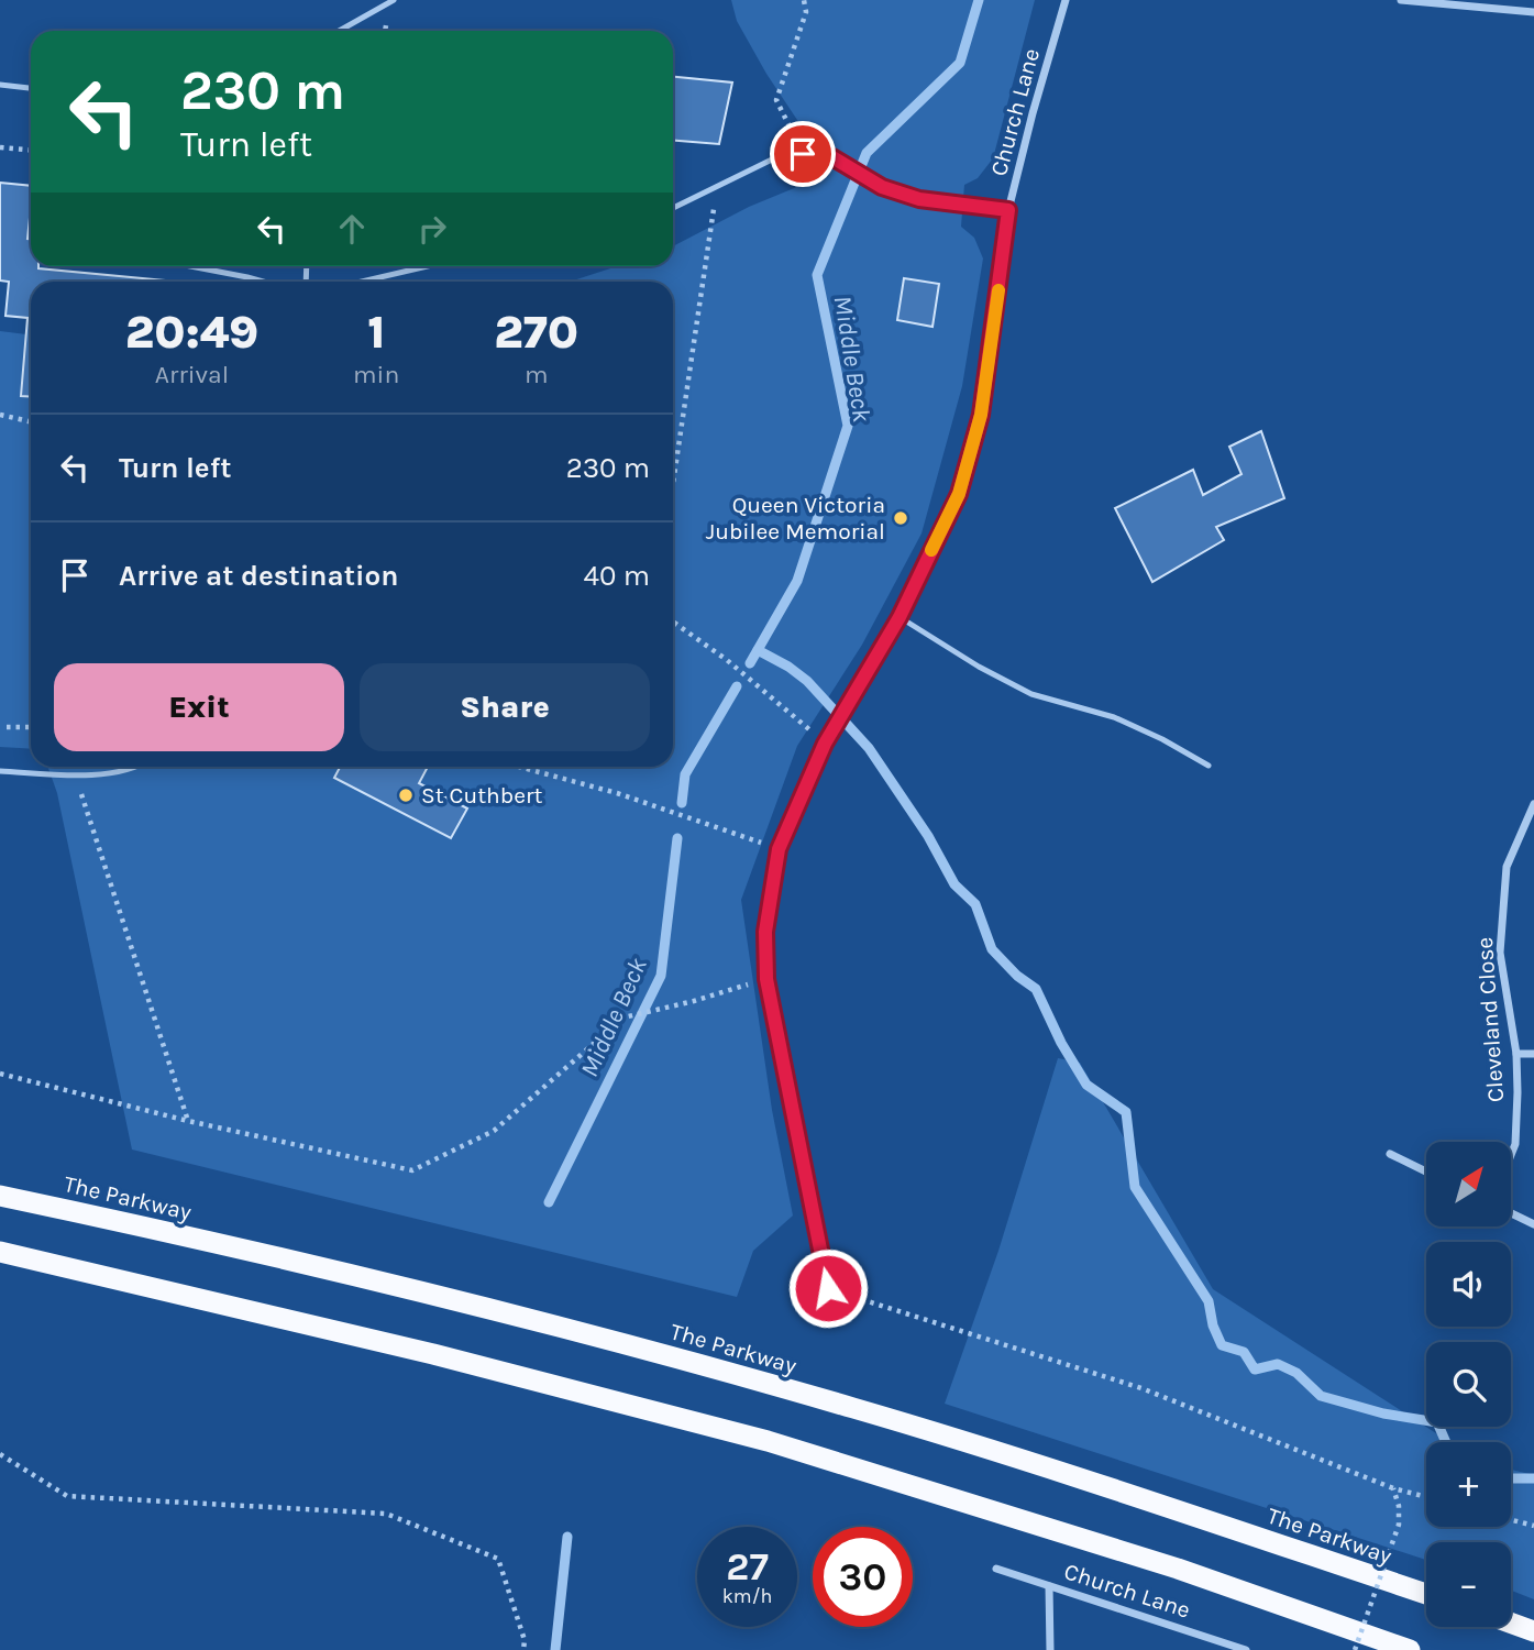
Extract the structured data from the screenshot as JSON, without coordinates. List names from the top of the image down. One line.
{"streets":{"highway":["The Parkway"],"street":["Church Lane","Cleveland Close"]},"water":["Middle Beck"],"places":["Queen Victoria Jubilee Memorial","St Cuthbert"],"north":"top right","page":{"turn":["230 m","Turn left"],"eta":["20:49","Arrival","1","min","270","m"],"list":[{"name":"Turn left","value":"230 m"},{"name":"Arrive at destination","value":"40 m"}],"buttons":["Exit","Share"],"map_buttons":["+","−"],"speed":"27 km/h","limit":"30"}}
